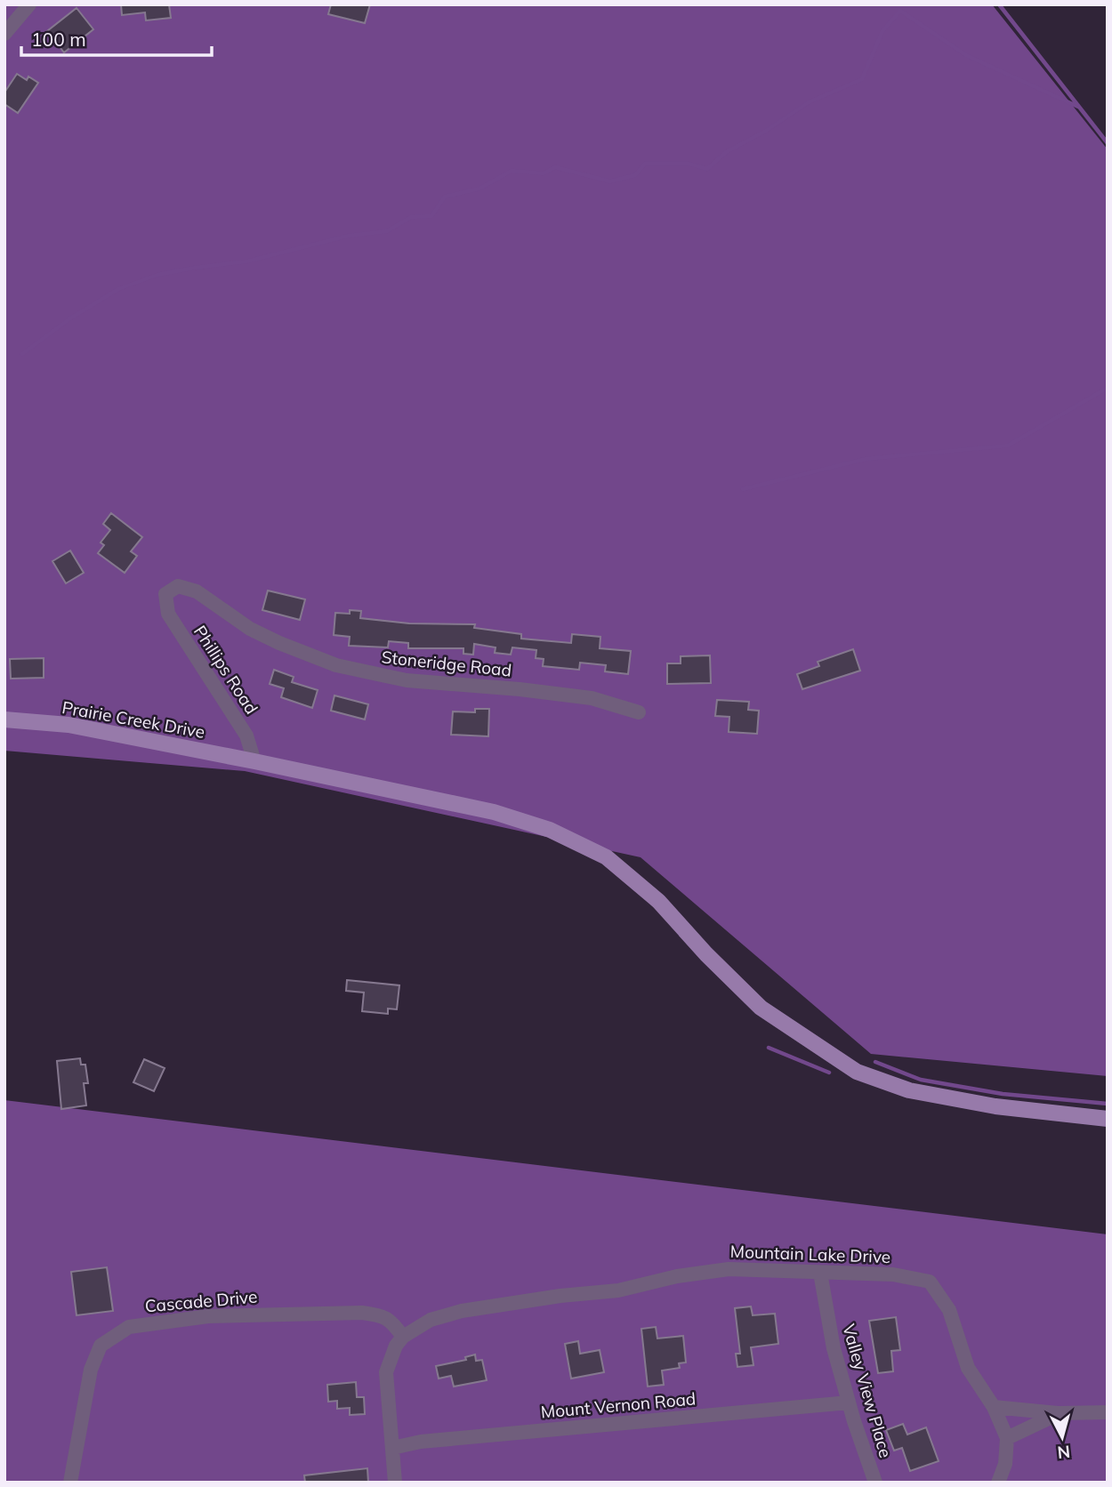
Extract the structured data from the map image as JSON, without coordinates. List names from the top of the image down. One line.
{"streets":{"main road":["Prairie Creek Drive"],"street":["Stoneridge Road","Phillips Road","Mountain Lake Drive","Cascade Drive","Valley View Place","Mount Vernon Road"]},"crossings":[["Stoneridge Road","Phillips Road"],["Phillips Road","Prairie Creek Drive"],["Mountain Lake Drive","Cascade Drive"],["Mountain Lake Drive","Valley View Place"],["Valley View Place","Mount Vernon Road"]],"scale_bar":"100 m","north":"bottom"}
